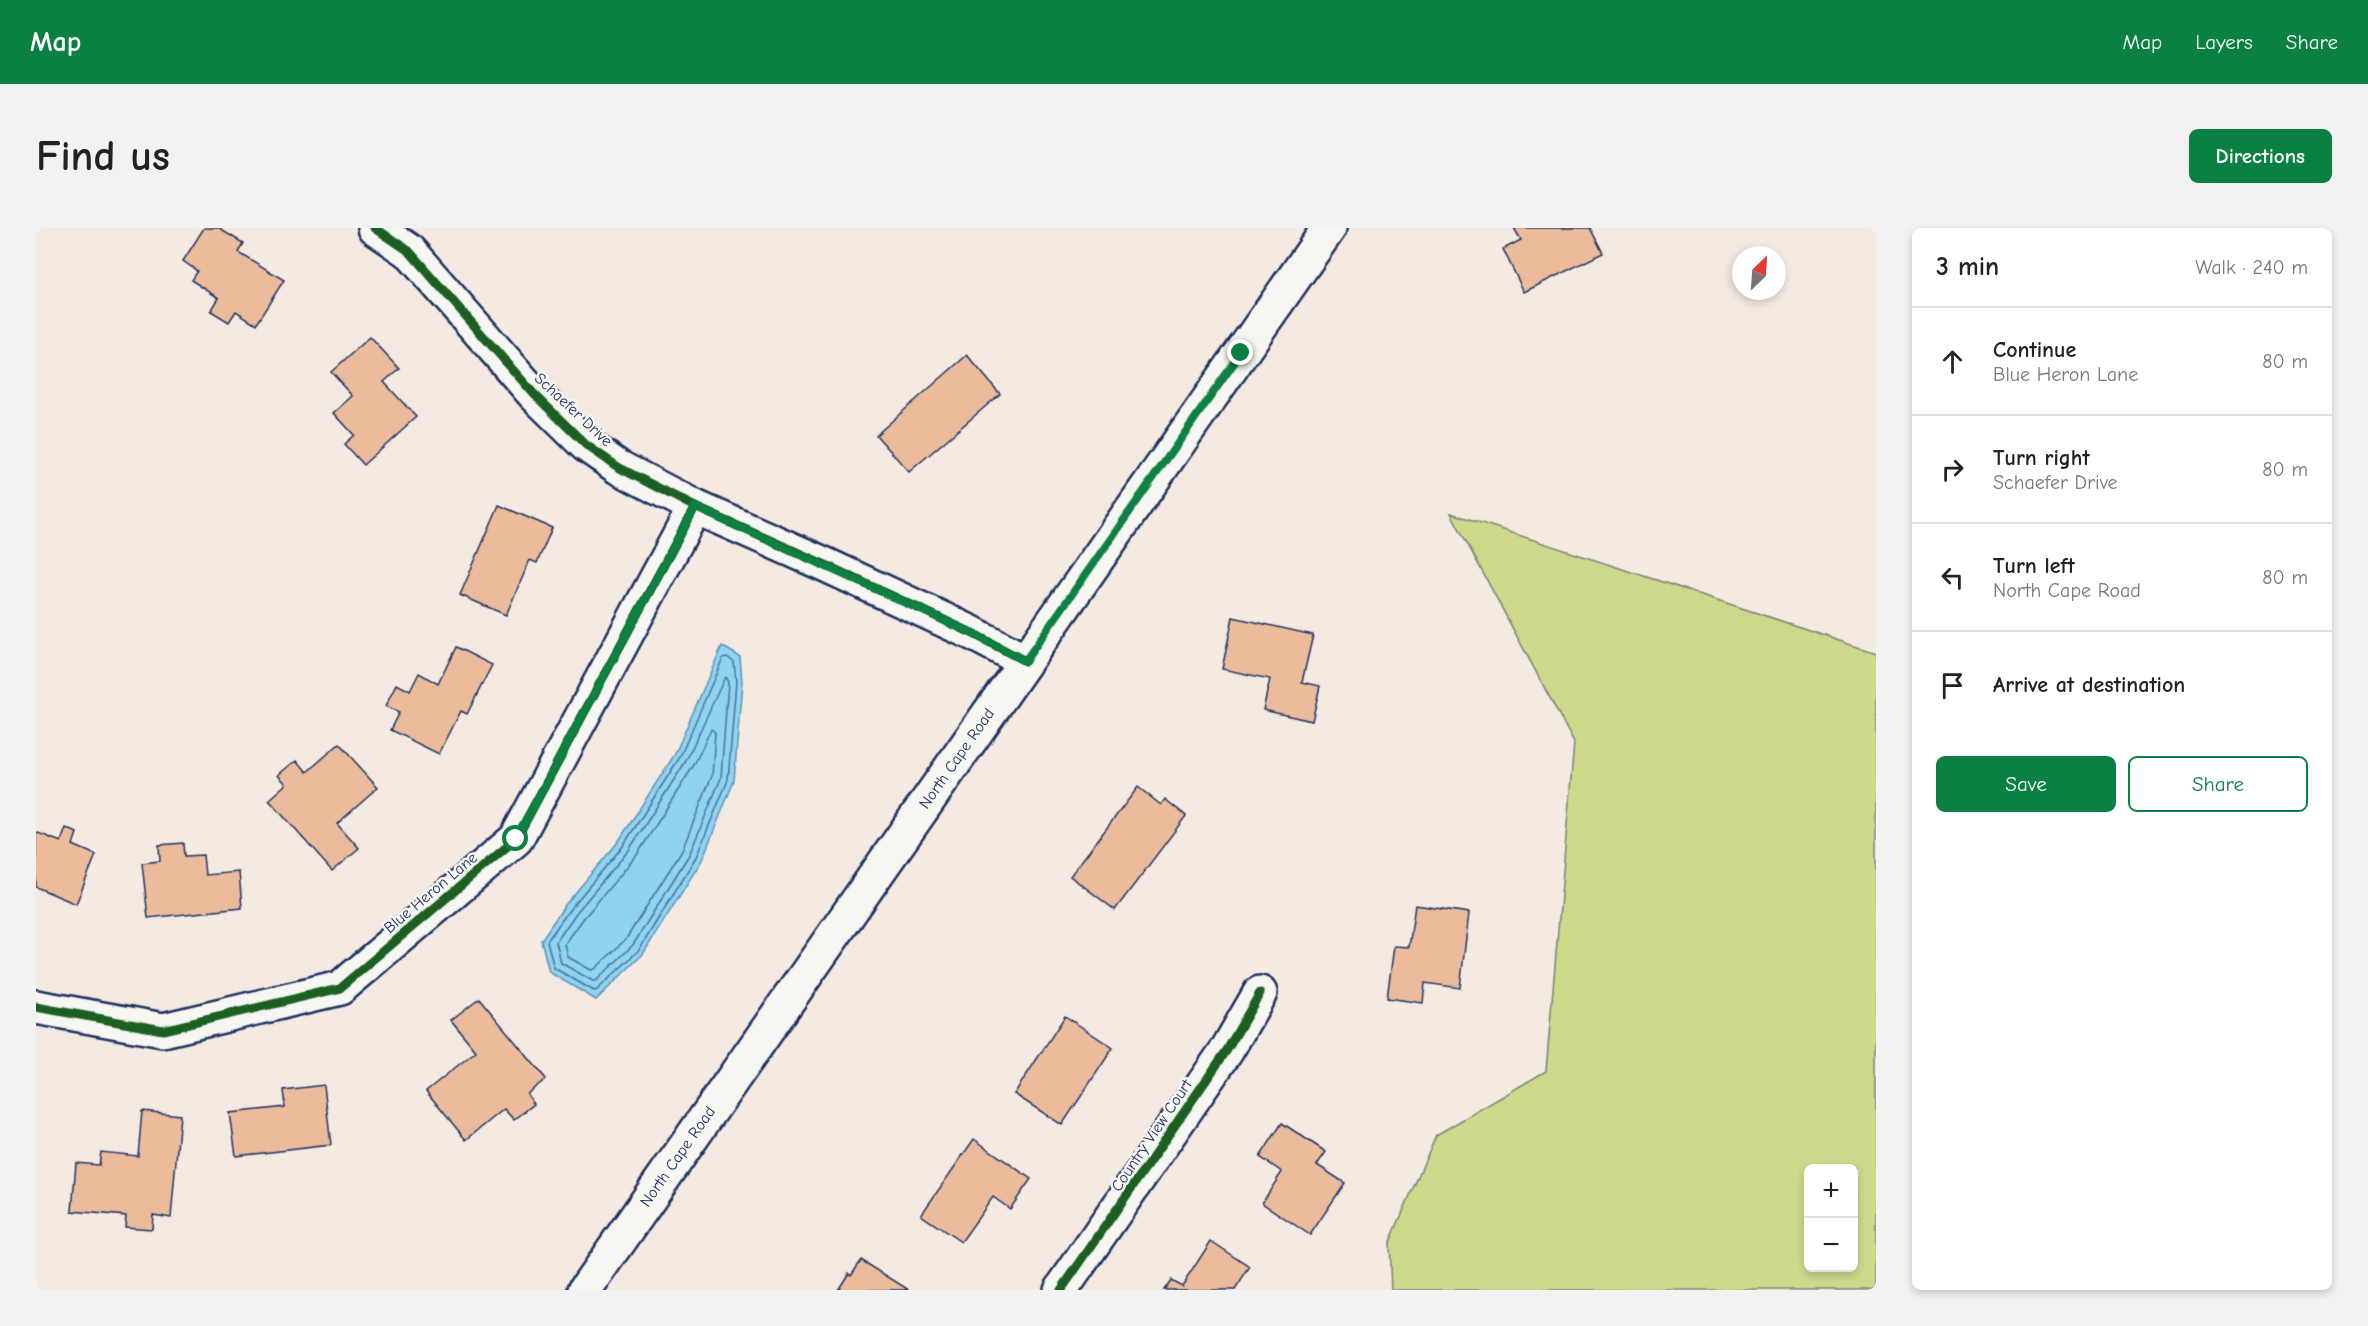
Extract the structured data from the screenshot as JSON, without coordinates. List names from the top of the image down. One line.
{"streets":{"street":["Schaefer Drive","North Cape Road","Blue Heron Lane","Country View Court"]},"crossings":[["Schaefer Drive","North Cape Road"],["Schaefer Drive","Blue Heron Lane"]],"north":"top right","page":{"header":"Map","nav":["Map","Layers","Share"],"buttons":["Directions",["Save","Share"]],"title":"Find us","heading":["3 min","Walk · 240 m"],"list":[["Continue","Blue Heron Lane","80 m"],["Turn right","Schaefer Drive","80 m"],["Turn left","North Cape Road","80 m"],"Arrive at destination"],"map_buttons":["+","−"]}}
